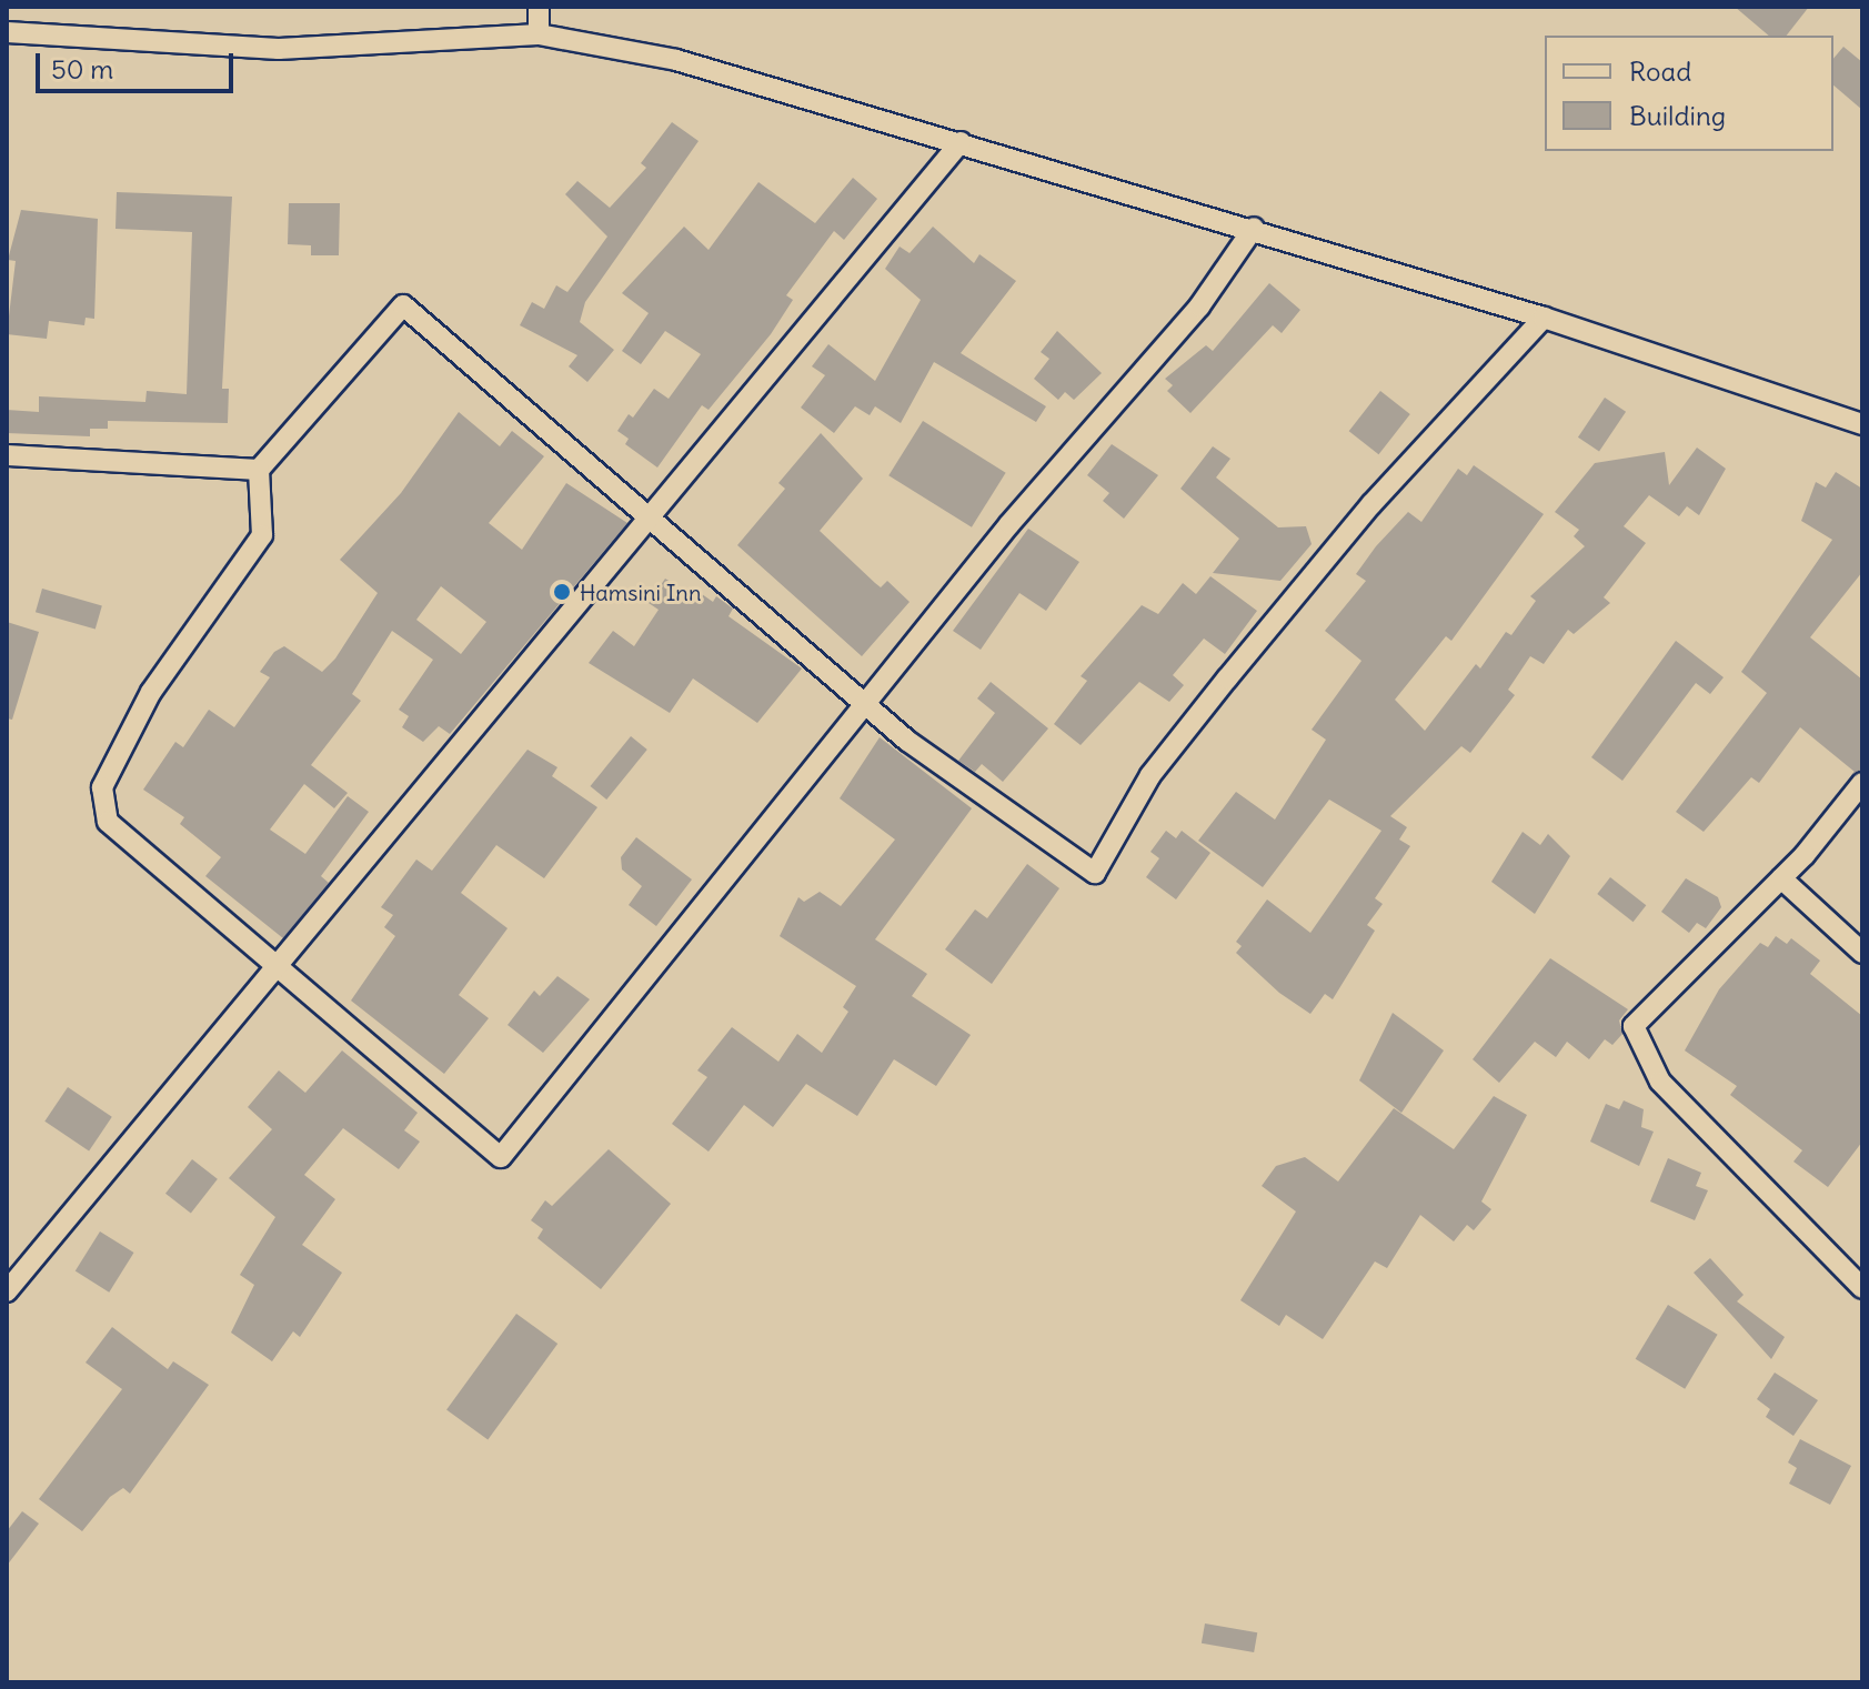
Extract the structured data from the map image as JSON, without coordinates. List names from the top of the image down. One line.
{"places":["Hamsini Inn"],"legend":["Road","Building"],"scale_bar":"50 m"}
